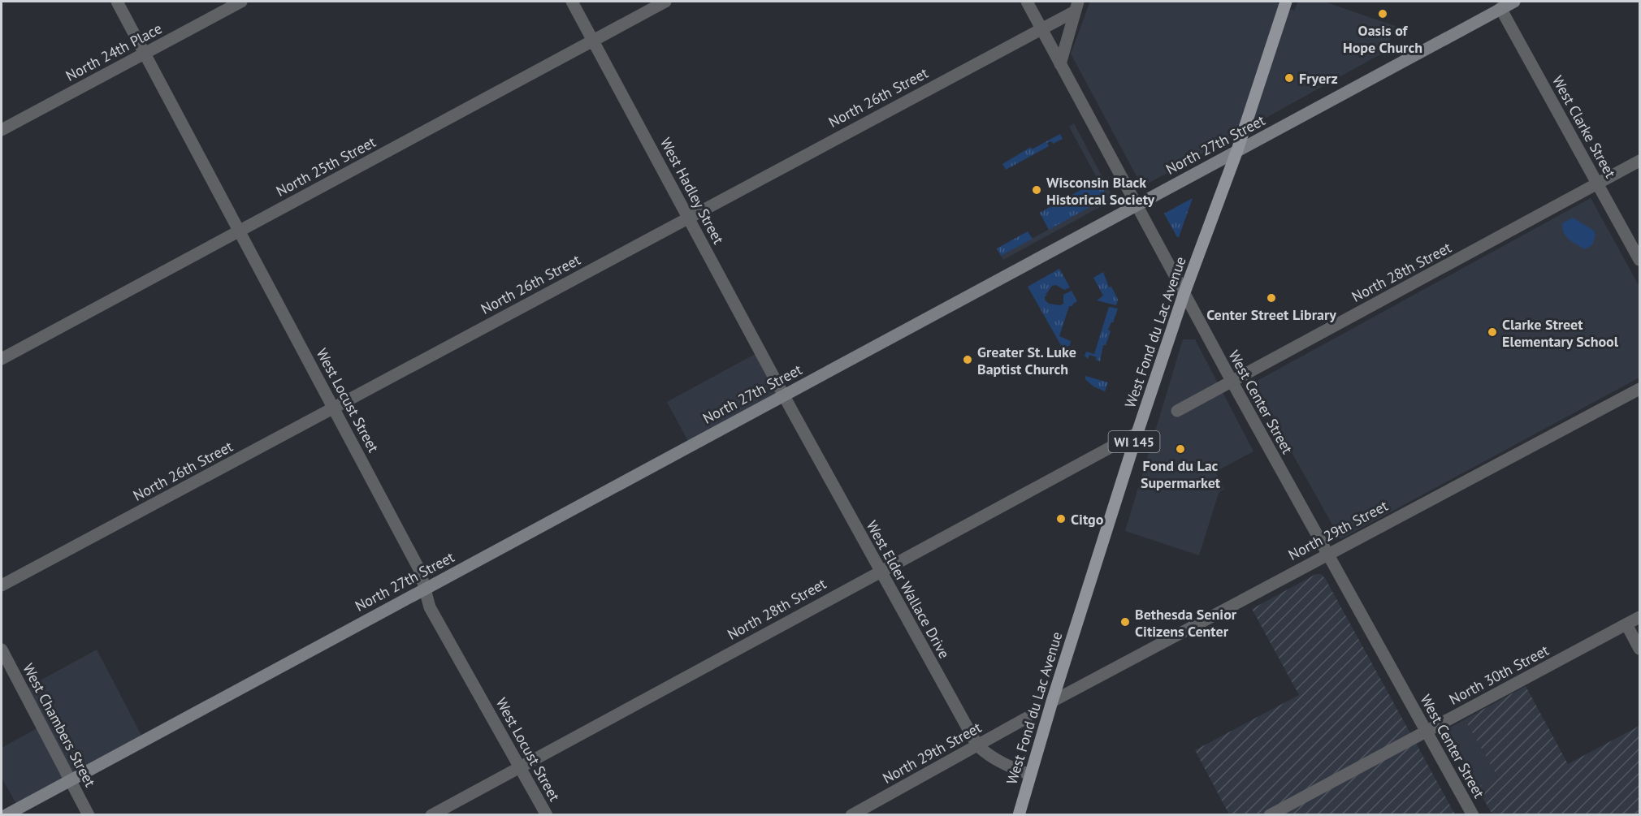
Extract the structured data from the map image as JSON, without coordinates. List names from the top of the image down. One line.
{"streets":{"main road":["North 27th Street","West Fond du Lac Avenue","WI 145"],"street":["North 24th Place","North 26th Street","West Clarke Street","North 25th Street","West Hadley Street","North 28th Street","West Locust Street","West Center Street","North 29th Street","West Elder Wallace Drive","North 30th Street","West Chambers Street"]},"crossings":[["North 24th Place","West Locust Street"],["North 26th Street","West Hadley Street"],["North 26th Street","West Locust Street"],["North 26th Street","West Center Street"],["West Clarke Street","North 27th Street"],["West Clarke Street","North 28th Street"],["North 27th Street","West Hadley Street"],["North 27th Street","West Fond du Lac Avenue"],["North 27th Street","West Locust Street"],["North 27th Street","West Center Street"],["North 27th Street","West Elder Wallace Drive"],["North 27th Street","West Chambers Street"],["North 25th Street","West Hadley Street"],["North 25th Street","West Locust Street"],["West Hadley Street","West Elder Wallace Drive"],["North 28th Street","West Fond du Lac Avenue"],["North 28th Street","West Locust Street"],["North 28th Street","West Center Street"],["North 28th Street","West Elder Wallace Drive"],["West Fond du Lac Avenue","West Center Street"],["West Fond du Lac Avenue","North 29th Street"],["West Fond du Lac Avenue","West Elder Wallace Drive"],["West Center Street","North 29th Street"],["West Center Street","North 30th Street"],["North 29th Street","West Elder Wallace Drive"]],"places":["Oasis of Hope Church","Fryerz","Wisconsin Black Historical Society","Center Street Library","Clarke Street Elementary School","Greater St. Luke Baptist Church","Fond du Lac Supermarket","Citgo","Bethesda Senior Citizens Center"]}
